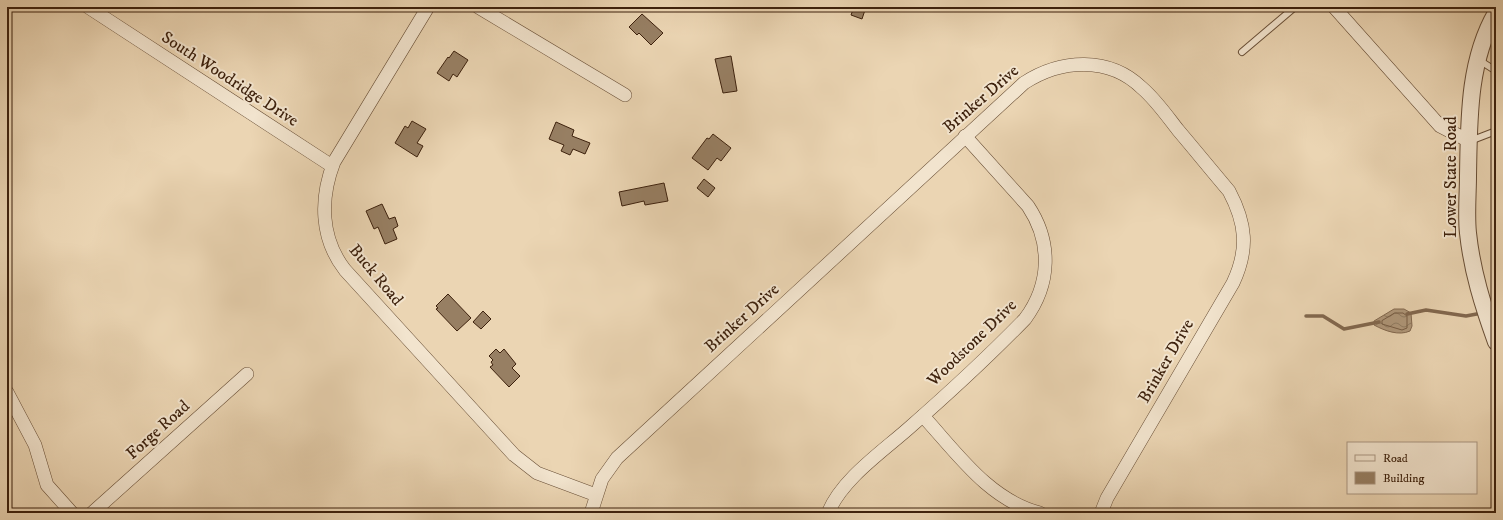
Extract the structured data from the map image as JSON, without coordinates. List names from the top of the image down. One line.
{"streets":{"street":["South Woodridge Drive","Brinker Drive","Lower State Road","Buck Road","Woodstone Drive","Forge Road"]},"crossings":[["South Woodridge Drive","Buck Road"],["Brinker Drive","Buck Road"],["Brinker Drive","Woodstone Drive"]],"legend":["Road","Building"]}
